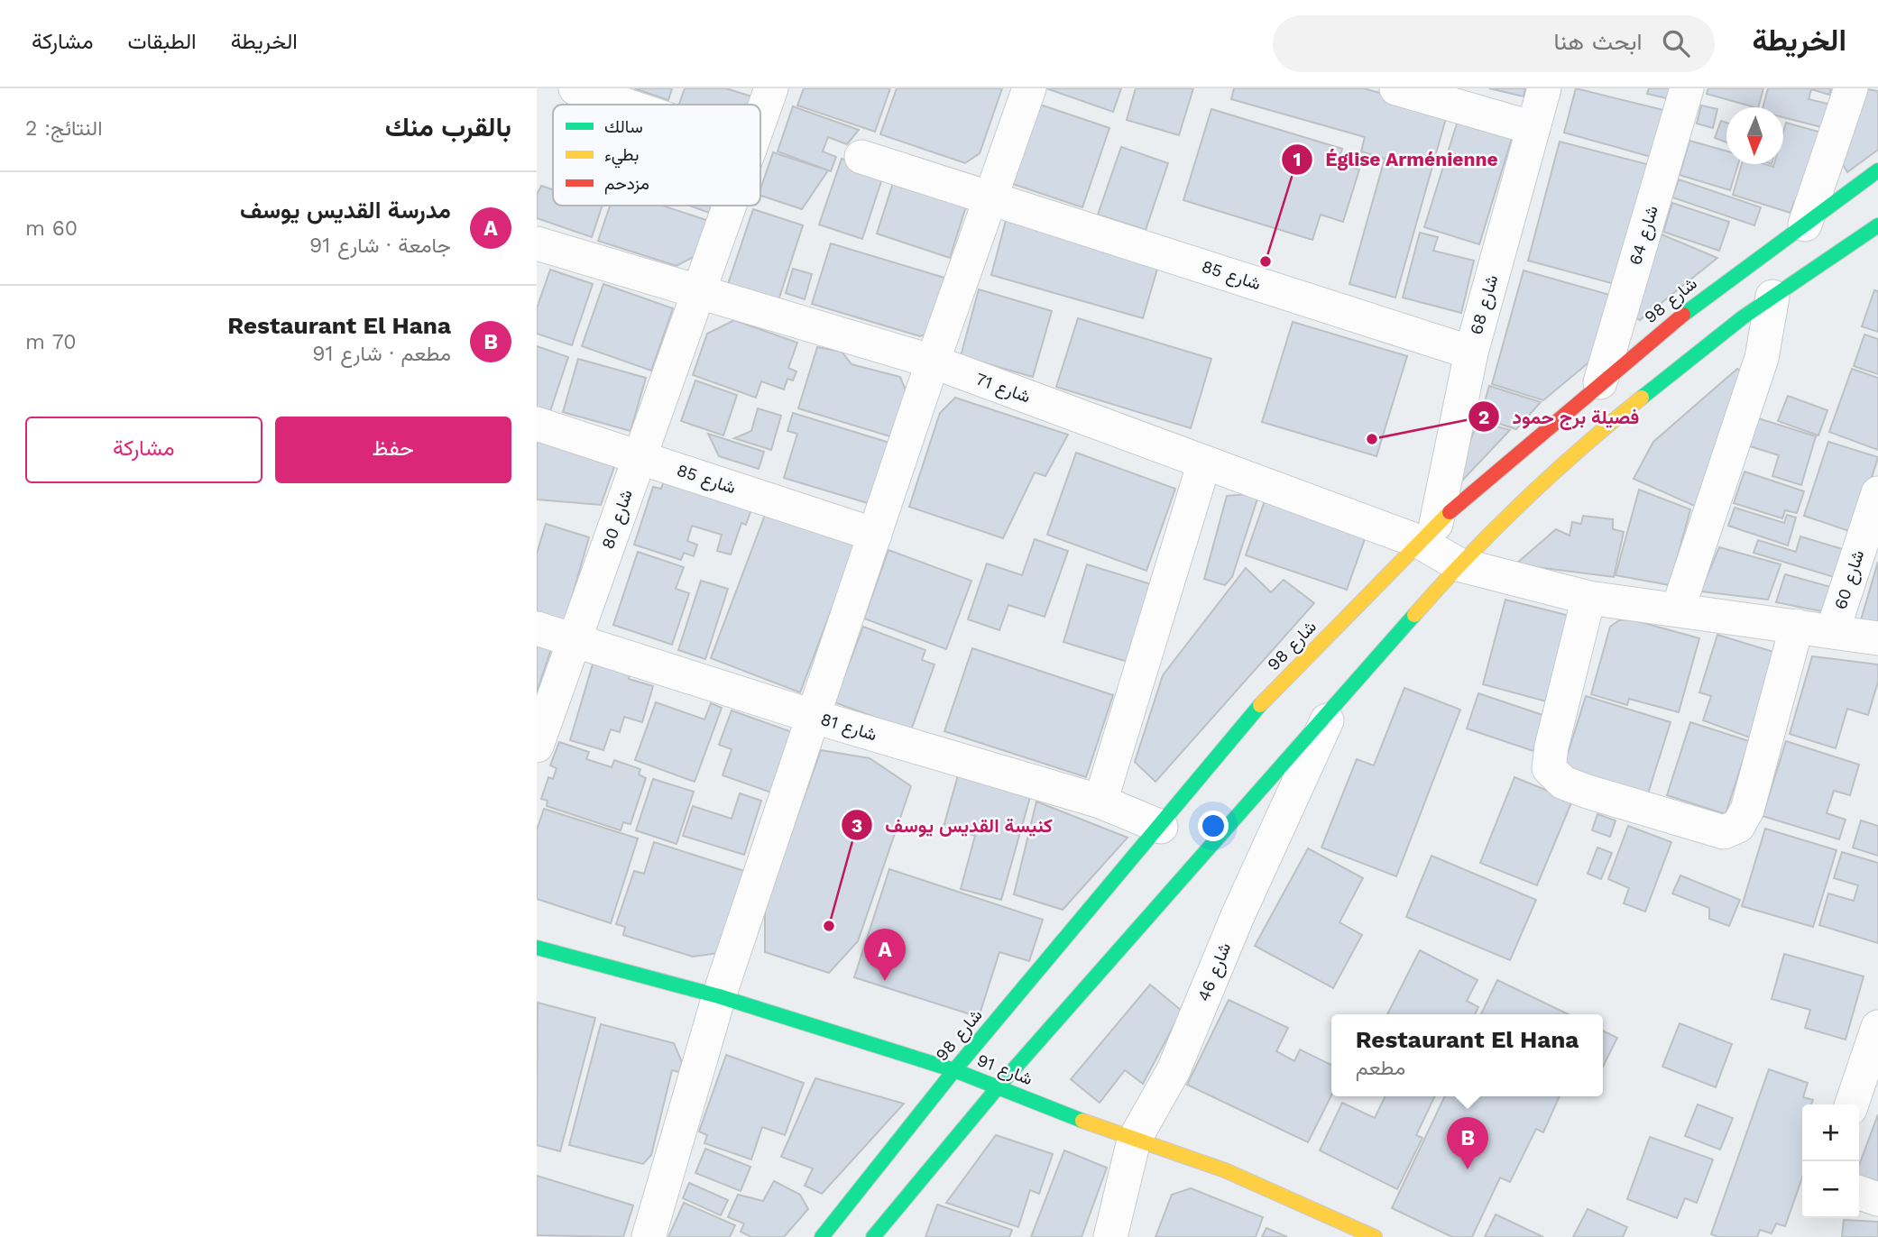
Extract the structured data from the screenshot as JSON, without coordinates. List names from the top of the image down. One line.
{"streets":{"street":["شارع 64","شارع 85","شارع 98","شارع 68","شارع 71","شارع 80","شارع 60","شارع 81","شارع 46","شارع 91"]},"crossings":[["شارع 64","شارع 98"],["شارع 85","شارع 68"],["شارع 85","شارع 80"],["شارع 98","شارع 68"],["شارع 98","شارع 71"],["شارع 98","شارع 81"],["شارع 98","شارع 91"],["شارع 68","شارع 71"],["شارع 71","شارع 80"],["شارع 71","شارع 60"],["شارع 80","شارع 81"],["شارع 46","شارع 91"]],"places":["Église Arménienne","فصيلة برج حمود","كنيسة القديس يوسف"],"legend":["سالك","بطيء","مزدحم"],"north":"bottom","page":{"header":"الخريطة","search":"ابحث هنا","nav":["الخريطة","الطبقات","مشاركة"],"heading":["بالقرب منك","النتائج: 2"],"list":[{"mark":"A","name":"مدرسة القديس يوسف","note":"جامعة · شارع 91","value":"60 m"},{"mark":"B","name":"Restaurant El Hana","note":"مطعم · شارع 91","value":"70 m"}],"buttons":["حفظ","مشاركة"],"pins":["A","B"],"popup":["Restaurant El Hana","مطعم"],"map_buttons":["+","−"]}}
